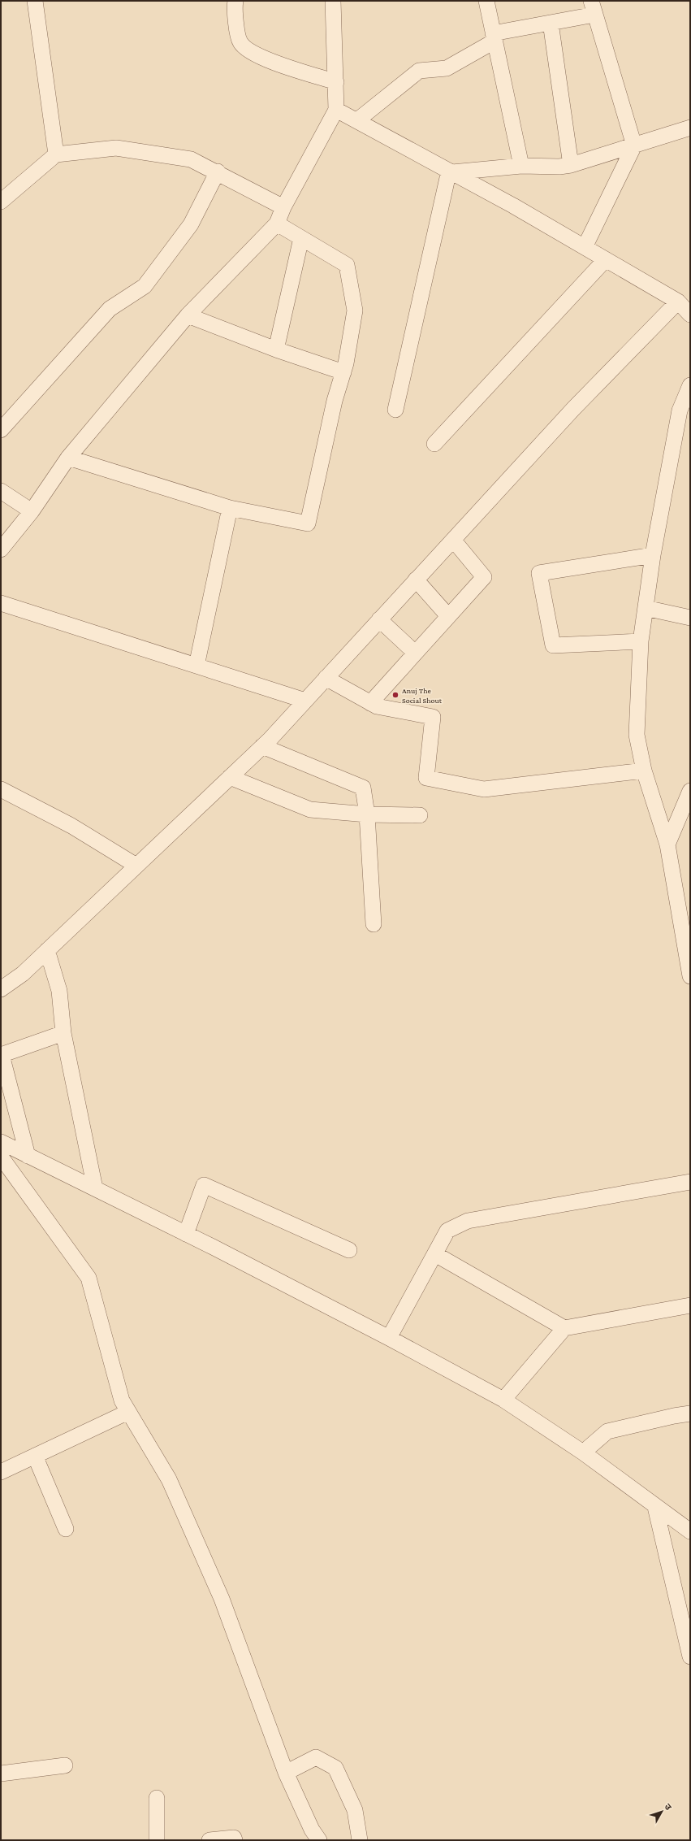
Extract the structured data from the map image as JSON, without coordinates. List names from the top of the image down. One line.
{"places":["Anuj The Social Shout"],"north":"top right"}
